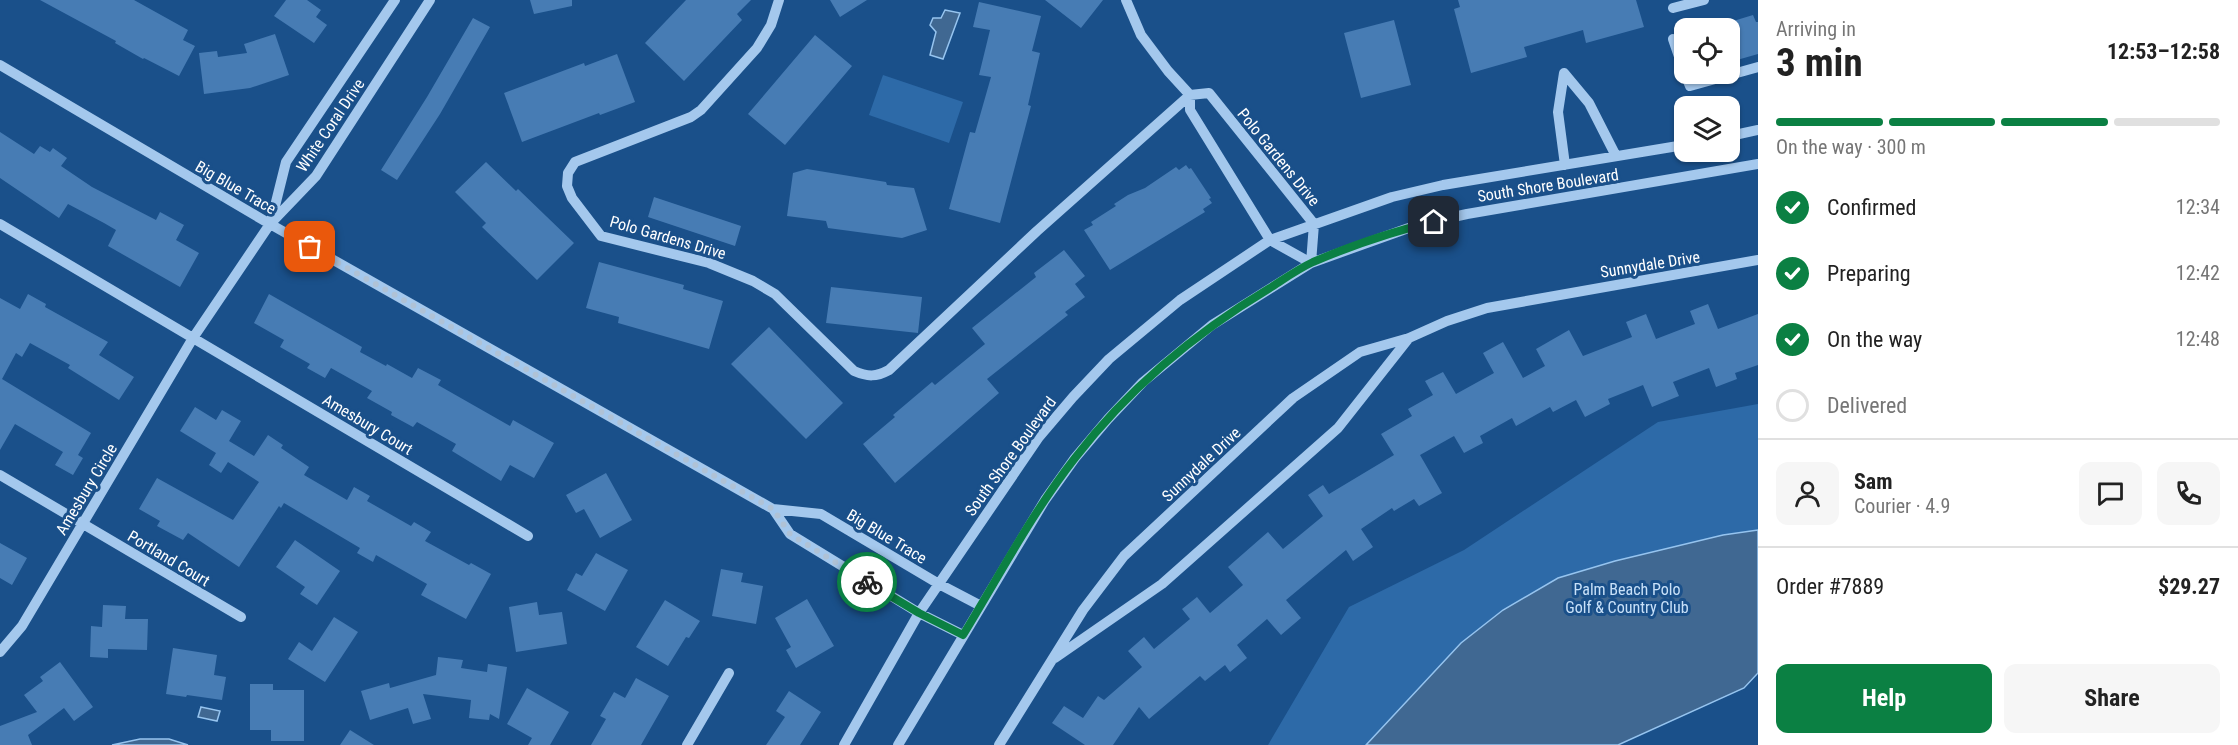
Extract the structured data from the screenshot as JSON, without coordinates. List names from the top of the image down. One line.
{"streets":{"street":["White Coral Drive","Polo Gardens Drive","South Shore Boulevard","Big Blue Trace","Sunnydale Drive","Amesbury Court","Amesbury Circle","Portland Court"]},"crossings":[["White Coral Drive","Big Blue Trace"],["White Coral Drive","Amesbury Circle"],["Polo Gardens Drive","South Shore Boulevard"],["South Shore Boulevard","Big Blue Trace"],["Big Blue Trace","Amesbury Circle"],["Amesbury Court","Amesbury Circle"],["Amesbury Circle","Portland Court"]],"parks":["Palm Beach Polo Golf & Country Club"],"page":{"heading":["3 min","Arriving in","12:53–12:58"],"panel":["Sam","Courier · 4.9","Order #7889","$29.27"],"bar":"On the way · 300 m","list":[["Confirmed","12:34"],["Preparing","12:42"],["On the way","12:48"],"Delivered"],"buttons":["Help","Share"]}}
